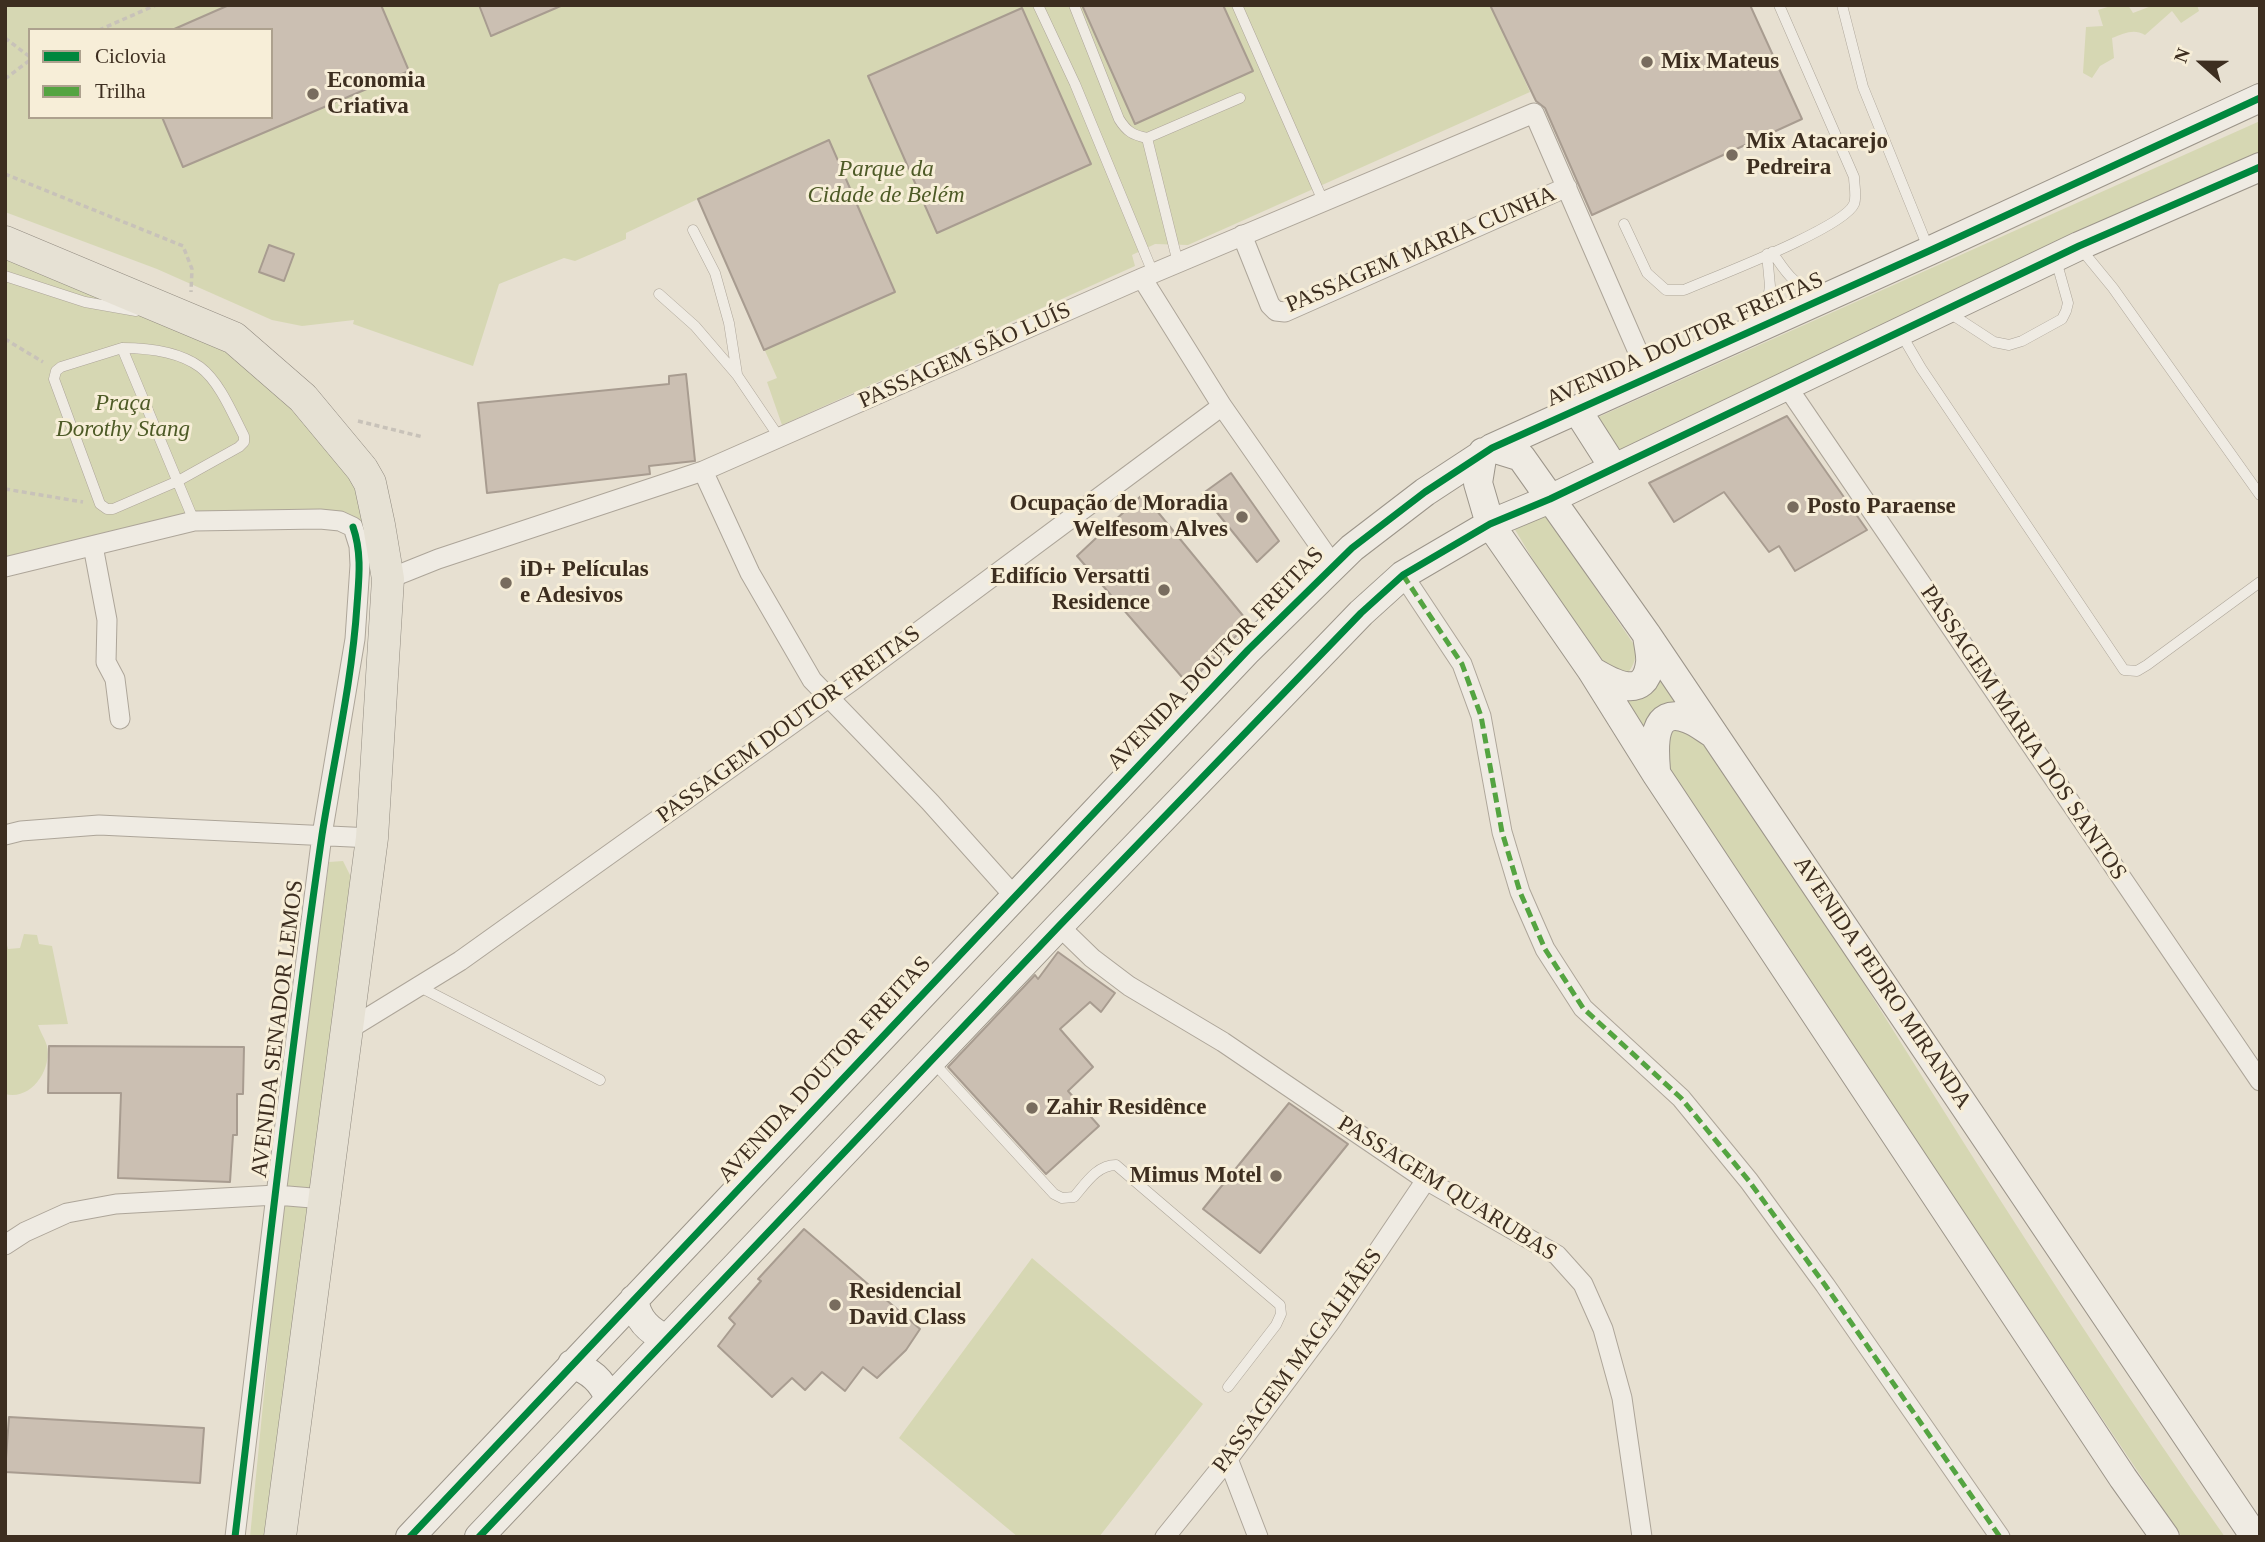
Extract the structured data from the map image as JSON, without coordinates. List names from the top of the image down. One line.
{"streets":{"main road":["AVENIDA DOUTOR FREITAS","AVENIDA PEDRO MIRANDA"],"street":["PASSAGEM MARIA CUNHA","PASSAGEM SÃO LUÍS","PASSAGEM DOUTOR FREITAS","PASSAGEM MARIA DOS SANTOS","AVENIDA SENADOR LEMOS","PASSAGEM QUARUBAS","PASSAGEM MAGALHÃES"]},"crossings":[["PASSAGEM MARIA CUNHA","PASSAGEM SÃO LUÍS"],["AVENIDA DOUTOR FREITAS","AVENIDA PEDRO MIRANDA"],["PASSAGEM QUARUBAS","PASSAGEM MAGALHÃES"]],"parks":["Parque da Cidade de Belém","Praça Dorothy Stang"],"places":["Mix Mateus","Economia Criativa","Mix Atacarejo Pedreira","Posto Paraense","Ocupação de Moradia Welfesom Alves","iD+ Películas e Adesivos","Edifício Versatti Residence","Zahir Residênce","Mimus Motel","Residencial David Class"],"legend":["Ciclovia","Trilha"],"north":"left"}
